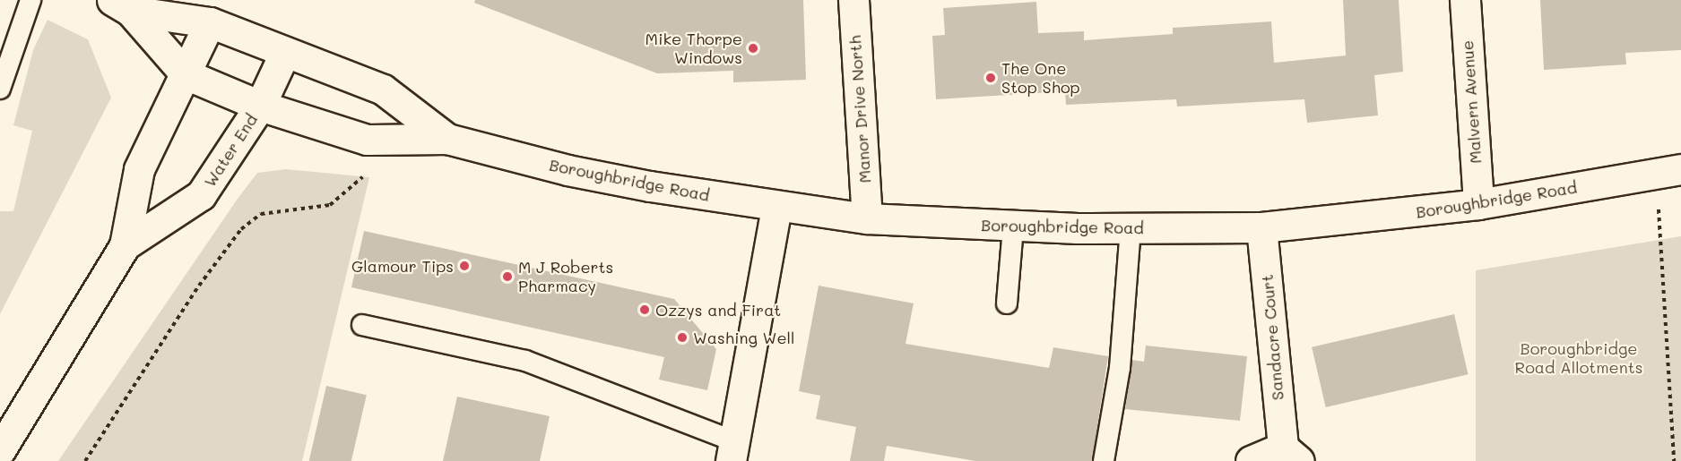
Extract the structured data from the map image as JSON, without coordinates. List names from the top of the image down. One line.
{"streets":{"main road":["Malvern Avenue","Manor Drive North","Water End","Boroughbridge Road","Sandacre Court"]},"crossings":[["Malvern Avenue","Boroughbridge Road"],["Manor Drive North","Boroughbridge Road"],["Water End","Boroughbridge Road"],["Boroughbridge Road","Sandacre Court"]],"parks":["Boroughbridge Road Allotments"],"places":["Mike Thorpe Windows","The One Stop Shop","Glamour Tips","M J Roberts Pharmacy","Ozzys and Firat","Washing Well"]}
